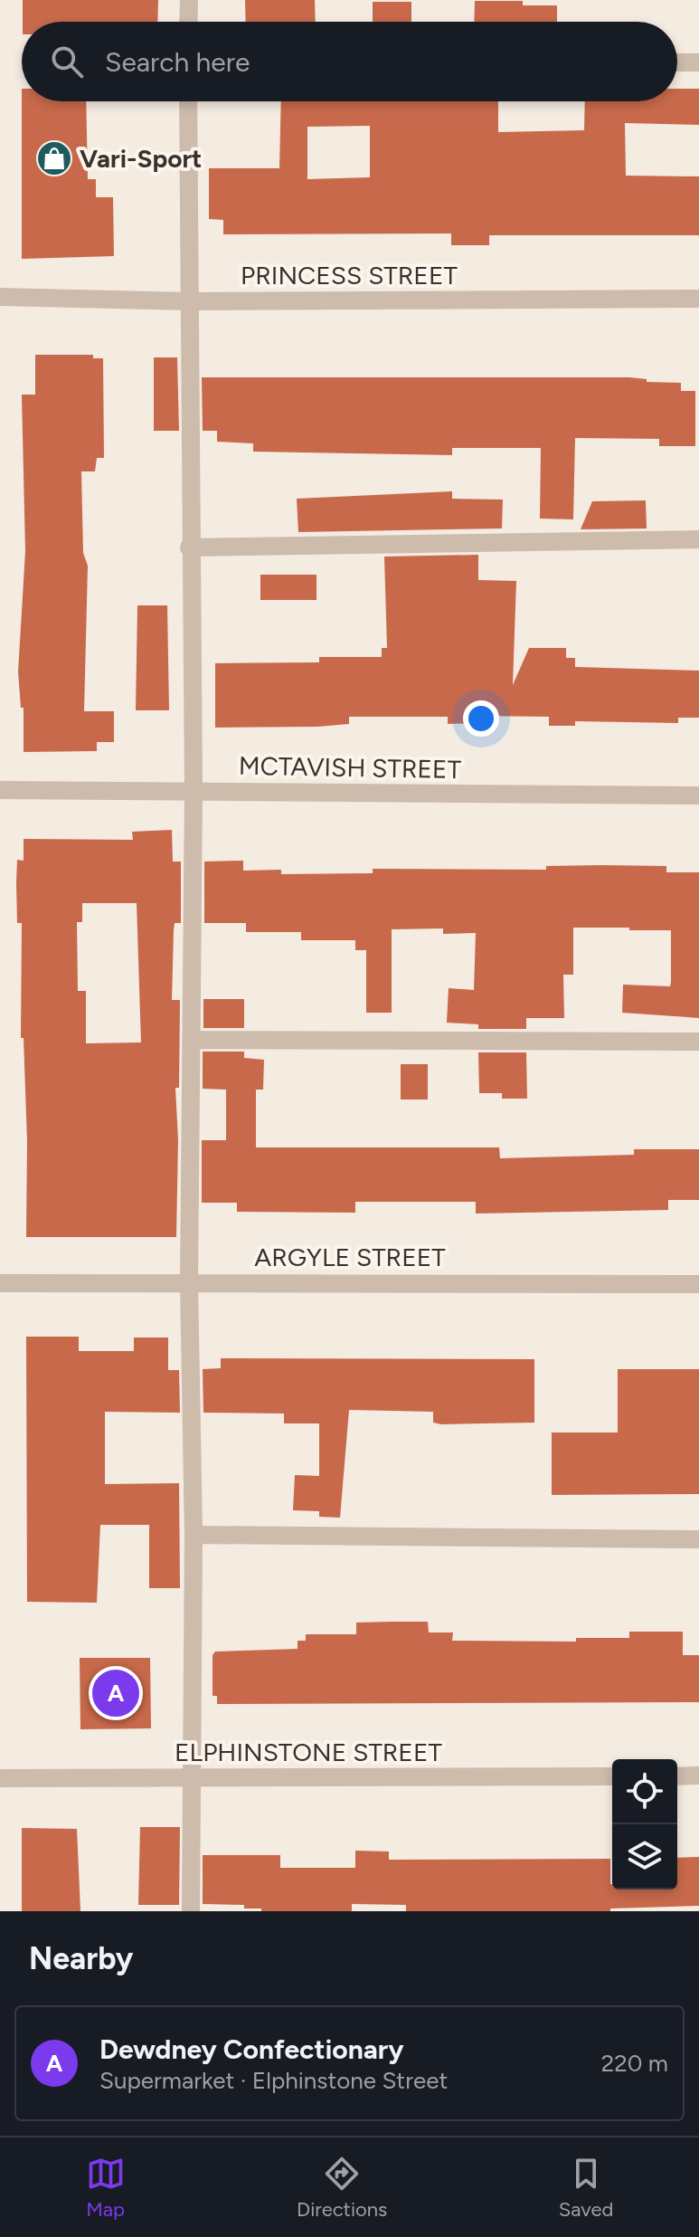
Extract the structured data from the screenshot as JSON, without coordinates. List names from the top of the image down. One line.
{"streets":{"street":["PRINCESS STREET","MCTAVISH STREET","ARGYLE STREET","ELPHINSTONE STREET"]},"places":{"shop":["Vari-Sport"]},"page":{"search":"Search here","pins":"A","heading":"Nearby","list":[{"mark":"A","name":"Dewdney Confectionary","note":"Supermarket · Elphinstone Street","value":"220 m"}],"nav":["Map","Directions","Saved"]}}
